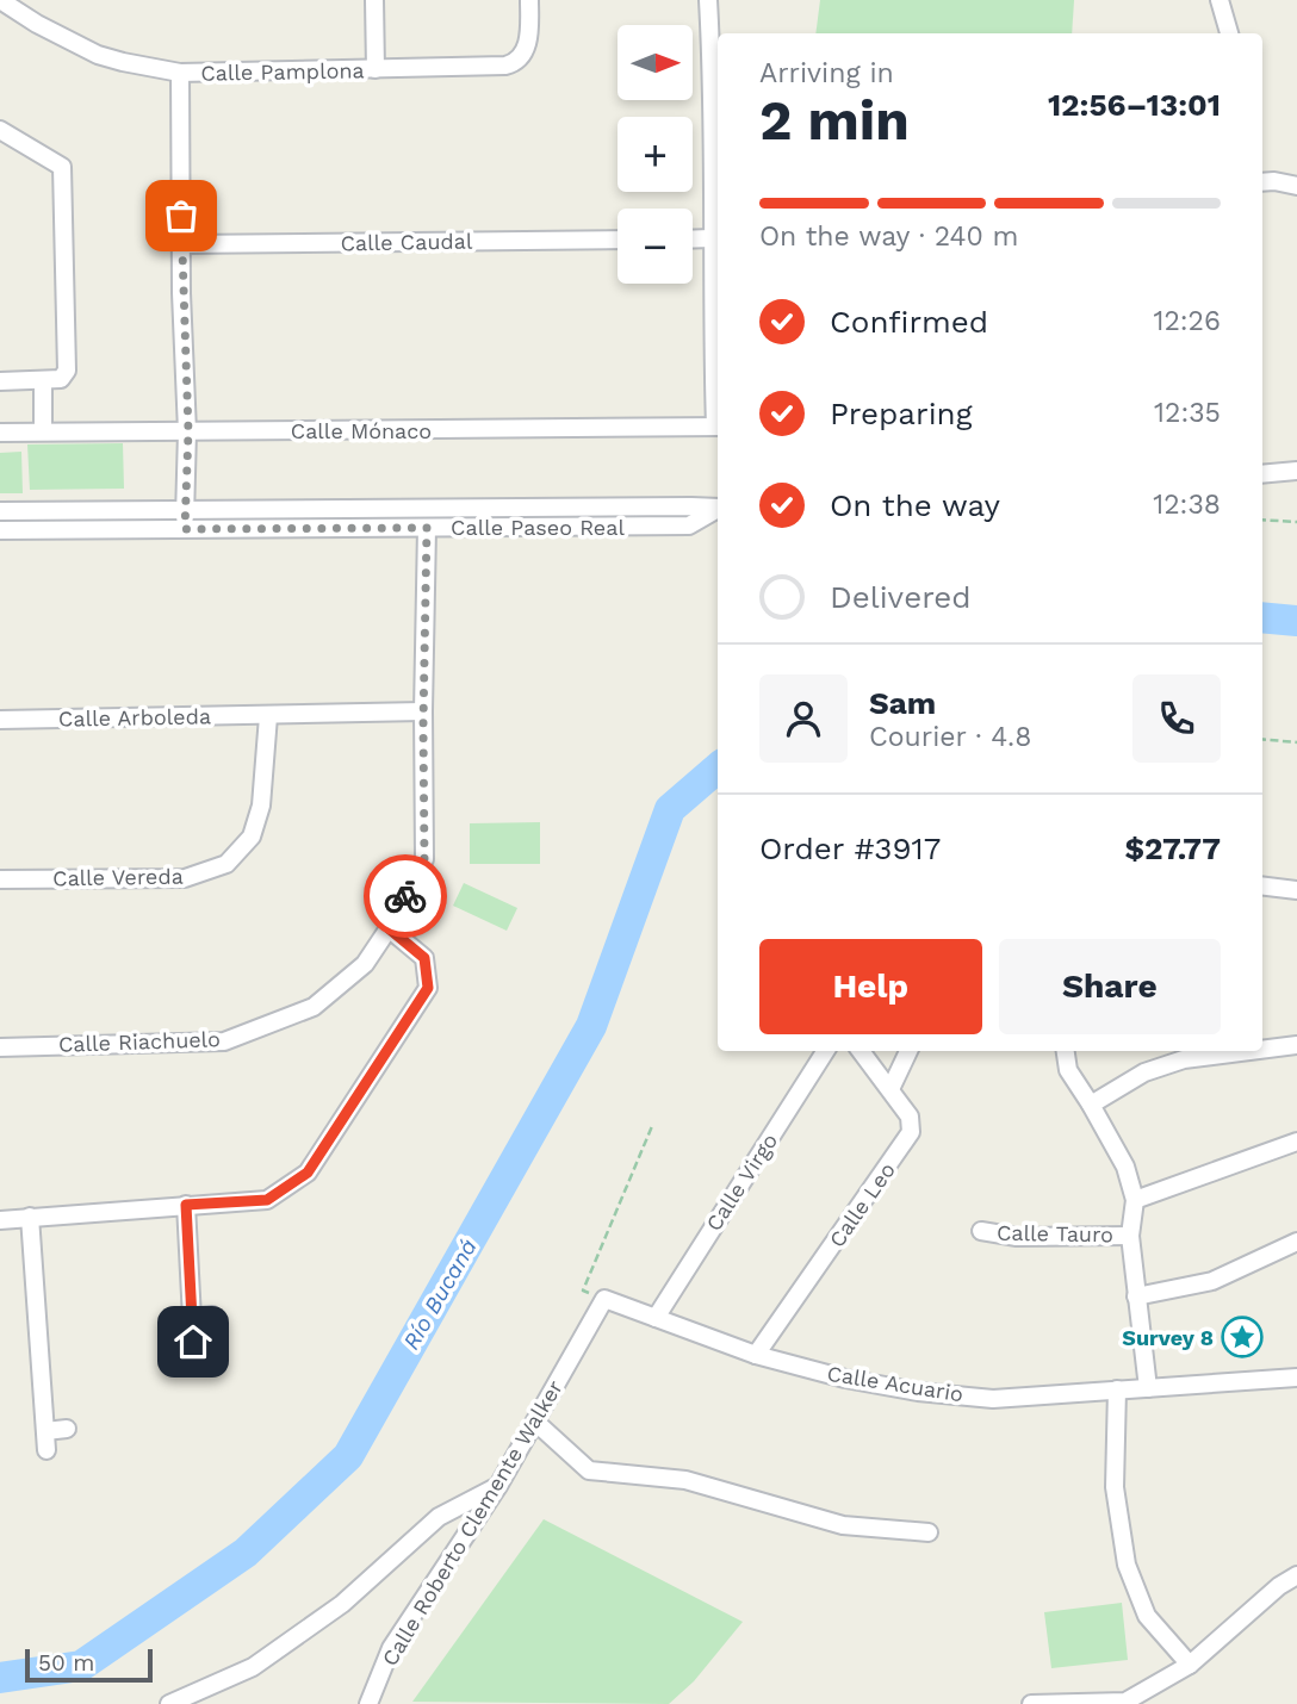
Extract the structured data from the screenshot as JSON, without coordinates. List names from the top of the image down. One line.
{"streets":{"street":["Calle Pamplona","Calle Caudal","Calle Mónaco","Calle Paseo Real","Calle Arboleda","Calle Vereda","Calle Riachuelo","Calle Virgo","Calle Leo","Calle Tauro","Calle Acuario","Calle Roberto Clemente Walker"]},"crossings":[["Calle Paseo Real","Calle Riachuelo"],["Calle Arboleda","Calle Vereda"],["Calle Arboleda","Calle Riachuelo"],["Calle Virgo","Calle Acuario"],["Calle Leo","Calle Acuario"],["Calle Acuario","Calle Roberto Clemente Walker"]],"water":["Río Bucaná"],"places":{"place":["Survey 8"]},"scale_bar":"50 m","north":"right","page":{"map_buttons":["+","−"],"heading":["2 min","Arriving in","12:56–13:01"],"panel":["Sam","Courier · 4.8","Order #3917","$27.77"],"bar":"On the way · 240 m","list":[["Confirmed","12:26"],["Preparing","12:35"],["On the way","12:38"],"Delivered"],"buttons":["Help","Share"],"scale":"50 m"}}
